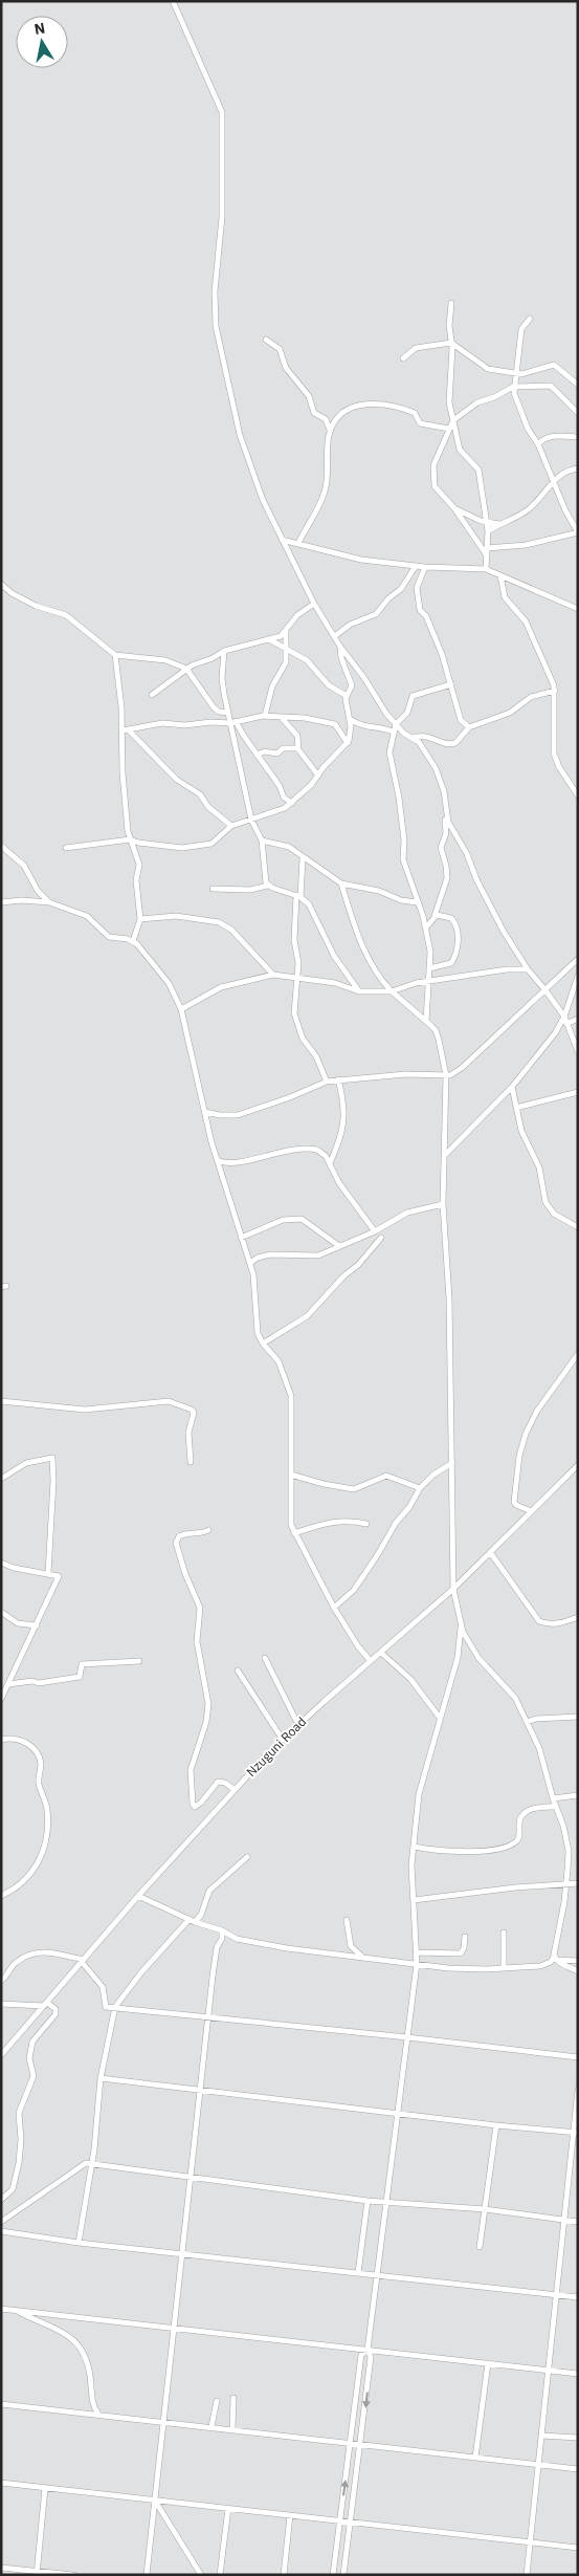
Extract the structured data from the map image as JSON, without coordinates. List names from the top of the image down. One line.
{"streets":{"street":["Nzuguni Road"]},"north":"top"}
